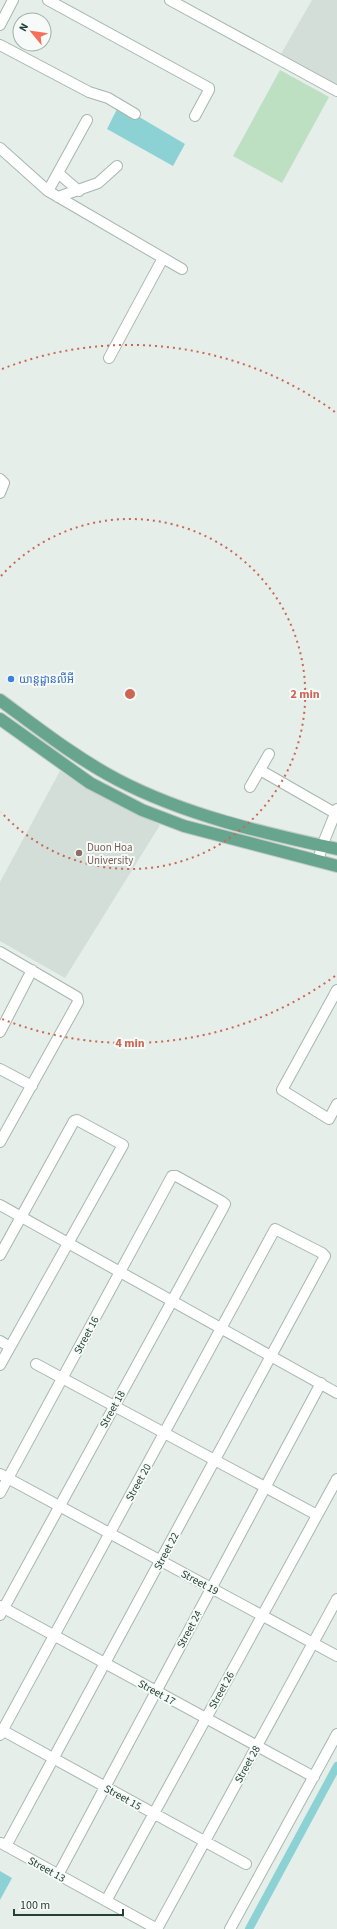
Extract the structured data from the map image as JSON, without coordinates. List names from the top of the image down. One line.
{"streets":{"street":["Street 16","Street 18","Street 20","Street 22","Street 19","Street 24","Street 26","Street 17","Street 28","Street 15","Street 13"]},"crossings":[["Street 16","Street 18"],["Street 16","Street 19"],["Street 18","Street 19"],["Street 18","Street 17"],["Street 20","Street 22"],["Street 20","Street 19"],["Street 20","Street 17"],["Street 20","Street 15"],["Street 22","Street 19"],["Street 22","Street 17"],["Street 22","Street 15"],["Street 22","Street 13"],["Street 19","Street 24"],["Street 19","Street 26"],["Street 19","Street 28"],["Street 24","Street 17"],["Street 24","Street 15"],["Street 24","Street 13"],["Street 26","Street 17"],["Street 26","Street 15"],["Street 26","Street 13"],["Street 17","Street 28"],["Street 28","Street 15"],["Street 28","Street 13"]],"places":["យាន្ដដ្ឋានលីអី","Duon Hoa University"],"scale_bar":"100 m","north":"top left","rings":["2 min","4 min"]}
